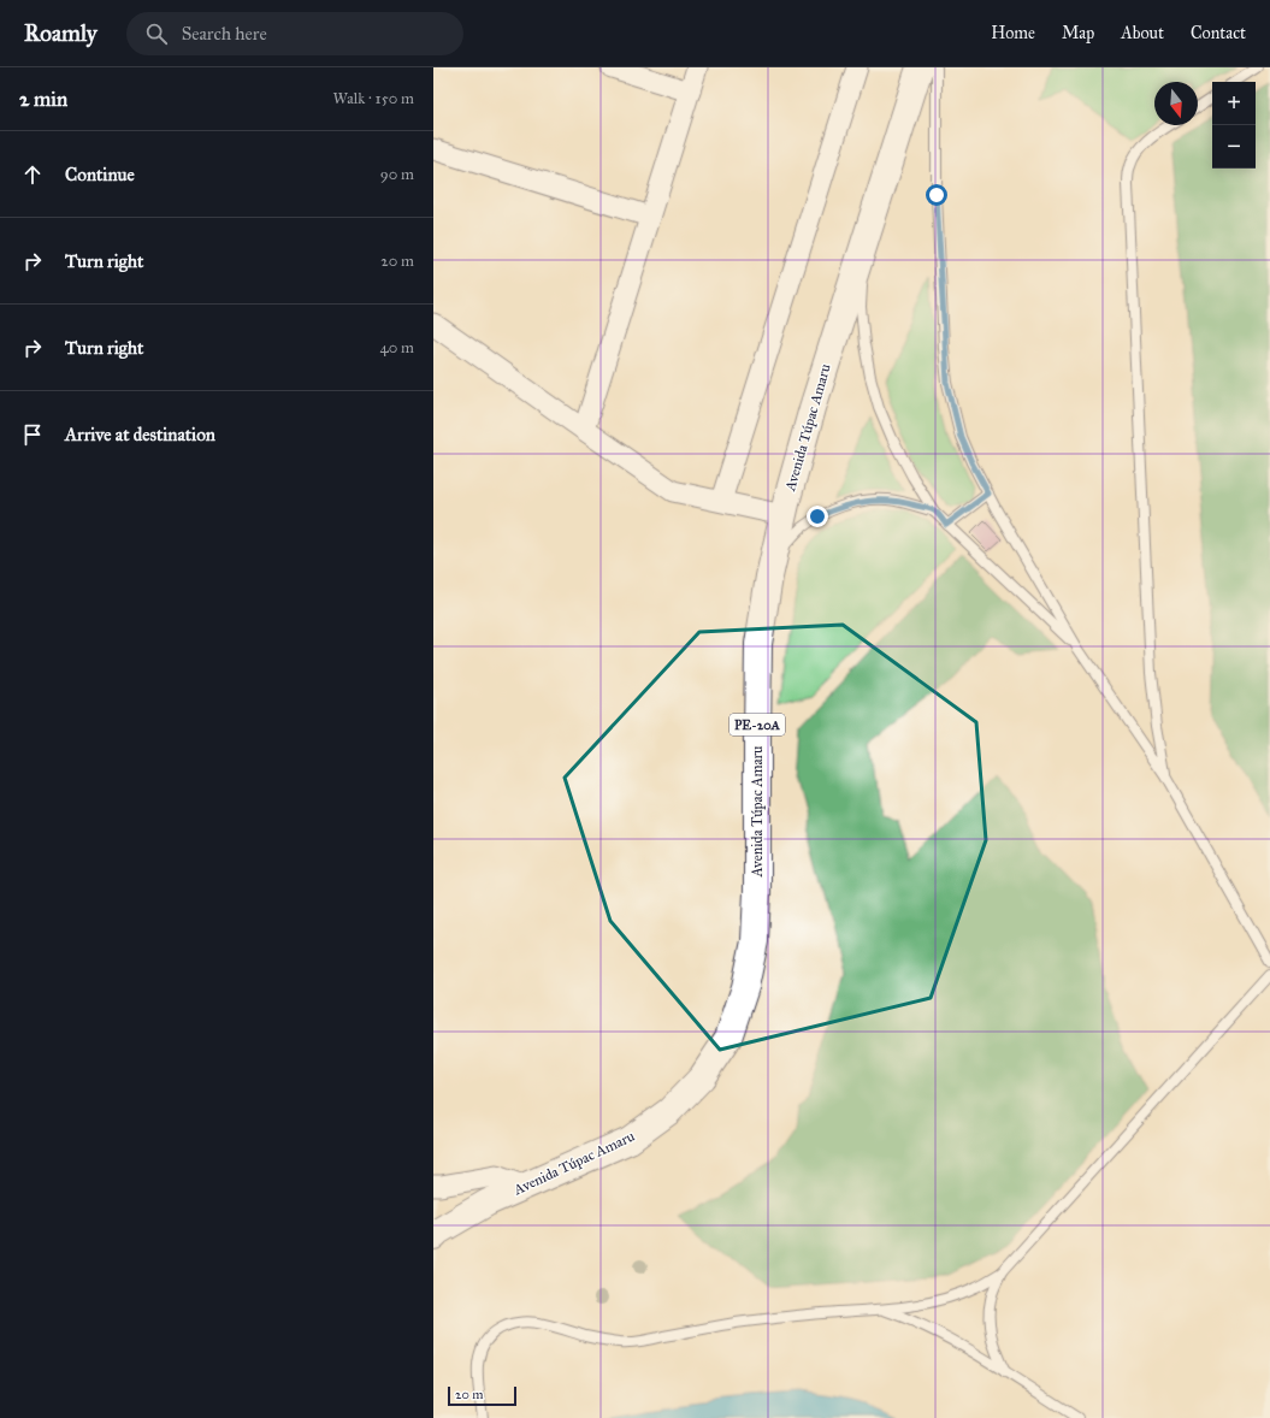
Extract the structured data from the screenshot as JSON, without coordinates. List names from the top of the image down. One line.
{"streets":{"highway":["Avenida Túpac Amaru","PE-20A"]},"scale_bar":"20 m","north":"bottom","page":{"header":"Roamly","search":"Search here","nav":["Home","Map","About","Contact"],"heading":["2 min","Walk · 150 m"],"map_buttons":["+","−"],"list":[["Continue","90 m"],["Turn right","20 m"],["Turn right","40 m"],"Arrive at destination"],"scale":"20 m"}}
